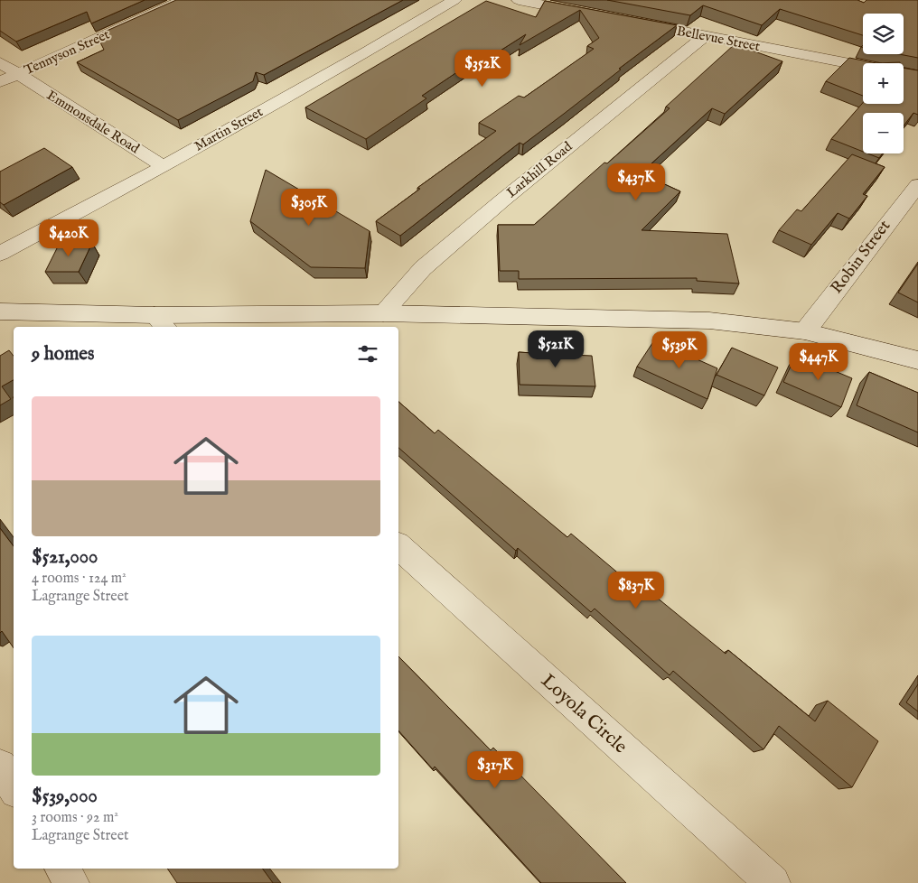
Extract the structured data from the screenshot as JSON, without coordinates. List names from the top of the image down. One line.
{"streets":{"street":["Bellevue Street","Tennyson Street","Emmonsdale Road","Martin Street","Larkhill Road","Robin Street","Loyola Circle"]},"crossings":[["Bellevue Street","Larkhill Road"],["Tennyson Street","Emmonsdale Road"],["Emmonsdale Road","Martin Street"]],"page":{"map_buttons":["+","−"],"price":["$352K","$437K","$305K","$420K","$521K","$539K","$447K","$837K","$317K"],"heading":"9 homes","list":[{"name":"$521,000","note":"4 rooms · 124 m² · Lagrange Street"},{"name":"$539,000","note":"3 rooms · 92 m² · Lagrange Street"}]}}
